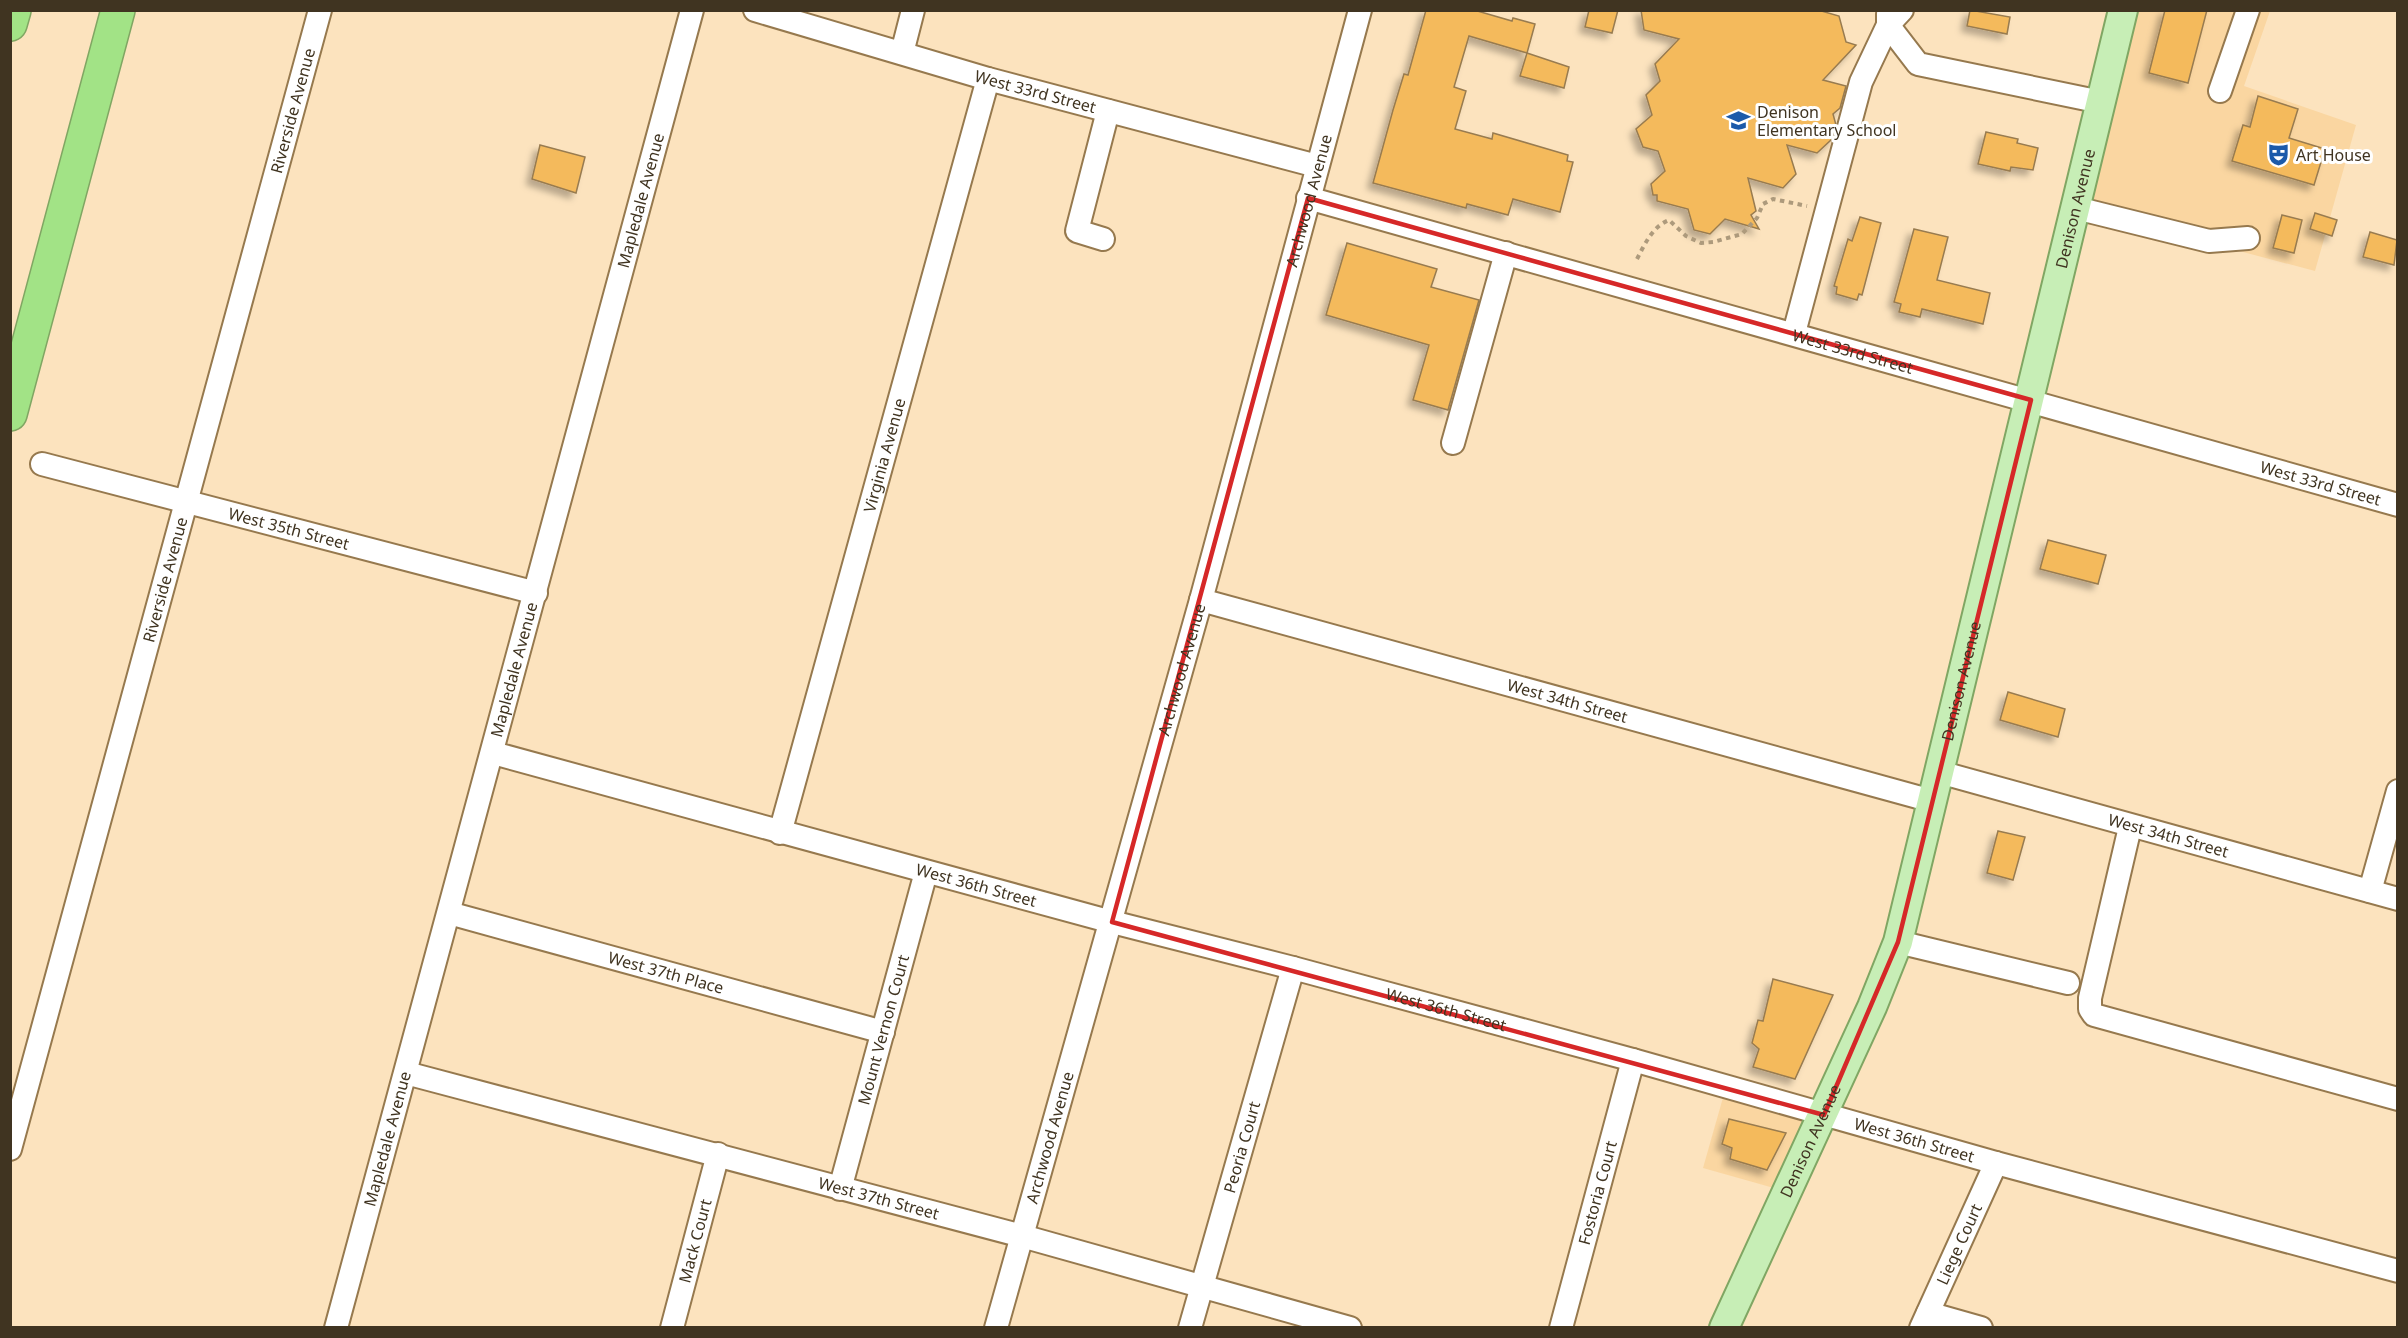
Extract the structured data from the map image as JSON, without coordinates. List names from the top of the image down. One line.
{"streets":{"main road":["Denison Avenue"],"street":["West 33rd Street","Riverside Avenue","Mapledale Avenue","Archwood Avenue","Virginia Avenue","West 35th Street","West 34th Street","West 36th Street","West 37th Place","Mount Vernon Court","Peoria Court","Fostoria Court","West 37th Street","Mack Court","Liege Court"]},"crossings":[["West 33rd Street","Archwood Avenue"],["West 33rd Street","Denison Avenue"],["West 33rd Street","Virginia Avenue"],["Riverside Avenue","West 35th Street"],["Mapledale Avenue","West 35th Street"],["Mapledale Avenue","West 36th Street"],["Mapledale Avenue","West 37th Place"],["Mapledale Avenue","West 37th Street"],["Archwood Avenue","West 34th Street"],["Archwood Avenue","West 36th Street"],["Archwood Avenue","West 37th Street"],["Denison Avenue","West 34th Street"],["Denison Avenue","West 36th Street"],["Virginia Avenue","West 36th Street"],["West 36th Street","Mount Vernon Court"],["West 36th Street","Peoria Court"],["West 36th Street","Fostoria Court"],["West 36th Street","Liege Court"],["West 37th Place","Mount Vernon Court"],["Mount Vernon Court","West 37th Street"],["Peoria Court","West 37th Street"],["West 37th Street","Mack Court"]],"places":{"school or university":["Denison Elementary School"],"theatre":["Art House"]}}
